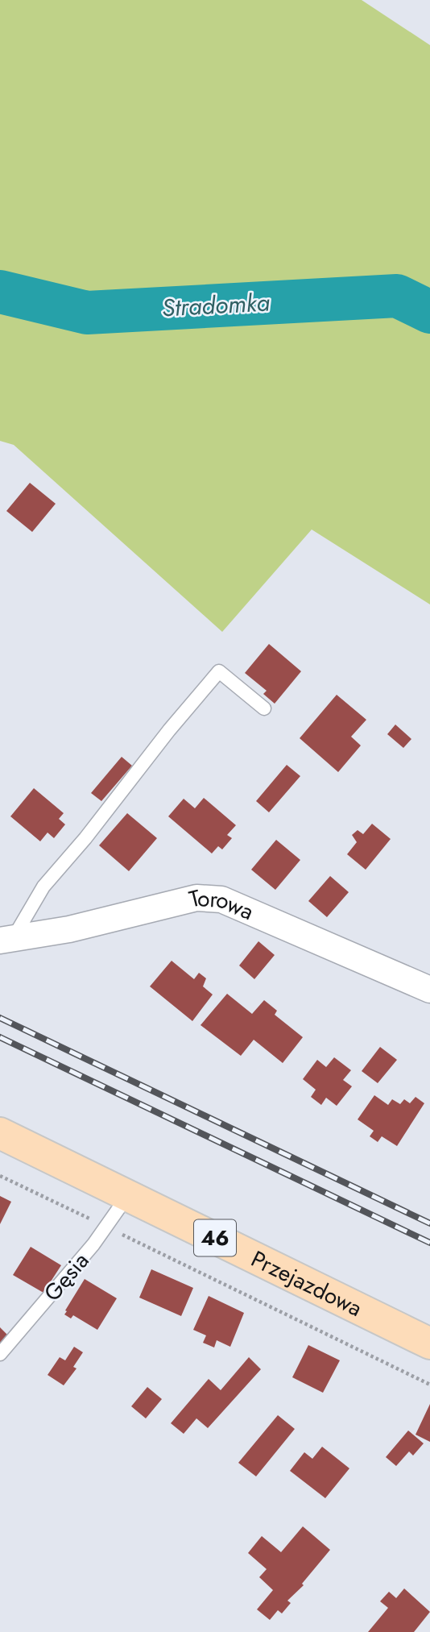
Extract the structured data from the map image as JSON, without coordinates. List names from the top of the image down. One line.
{"streets":{"main road":["46","Przejazdowa"],"street":["Torowa"],"lane":["Gęsia"]},"crossings":[["Gęsia","Przejazdowa"]],"water":["Stradomka"]}
